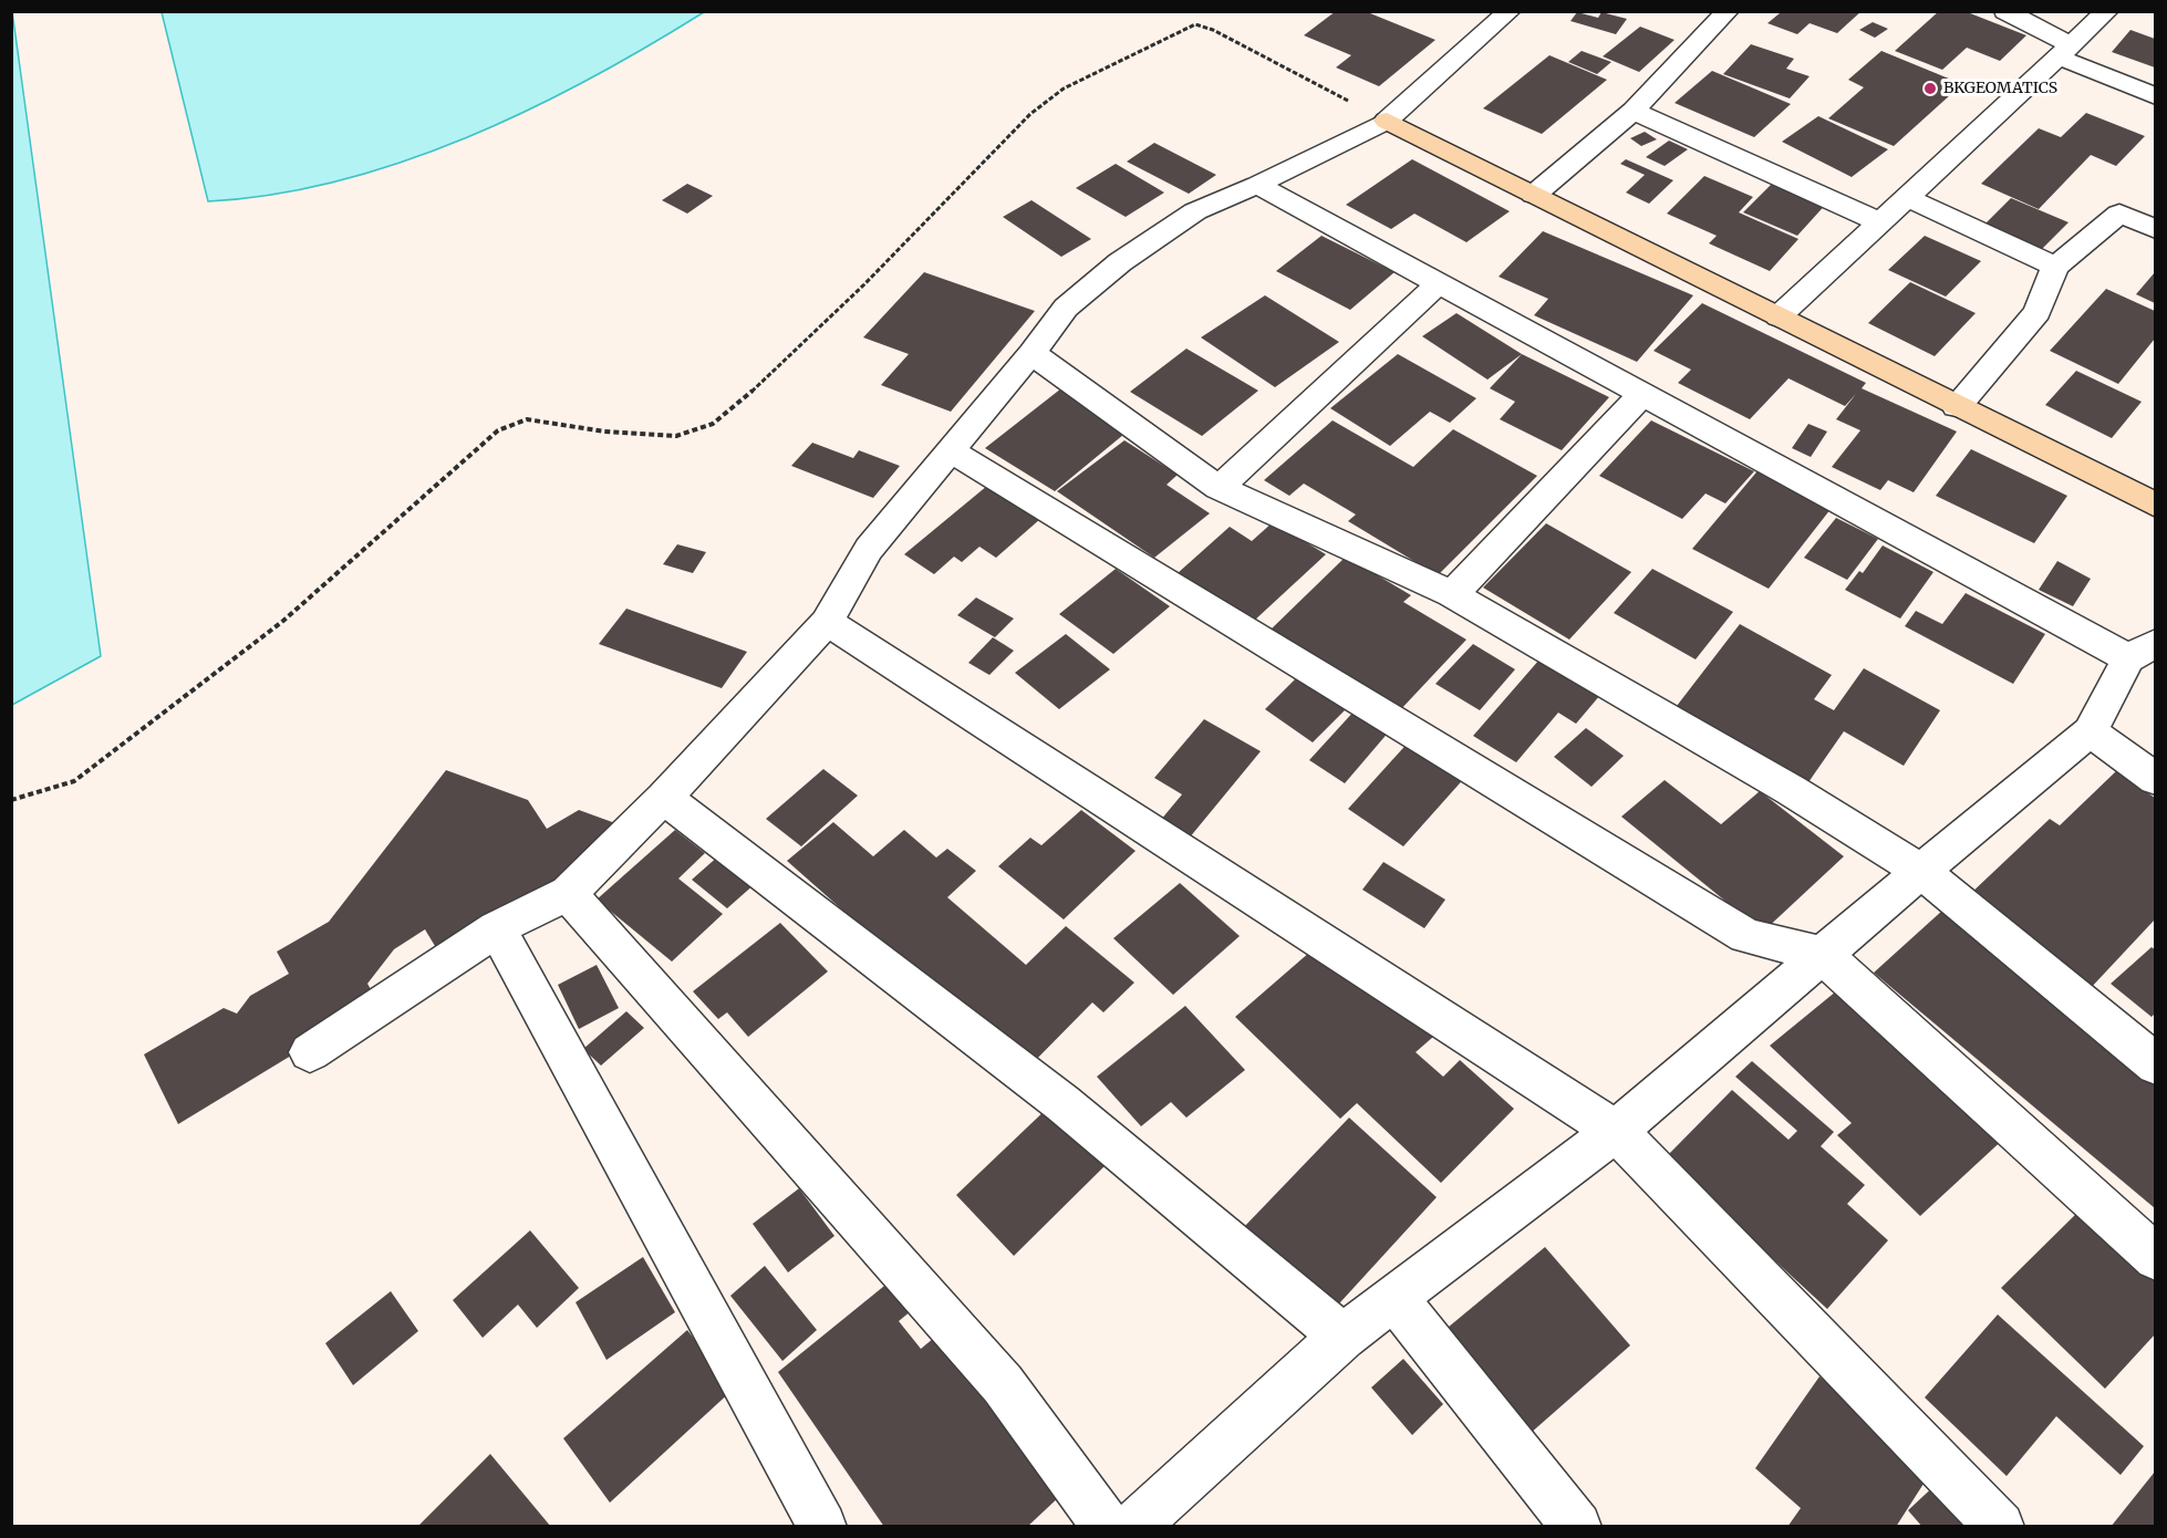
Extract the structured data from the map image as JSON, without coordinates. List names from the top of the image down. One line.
{"places":["BKGEOMATICS"]}
